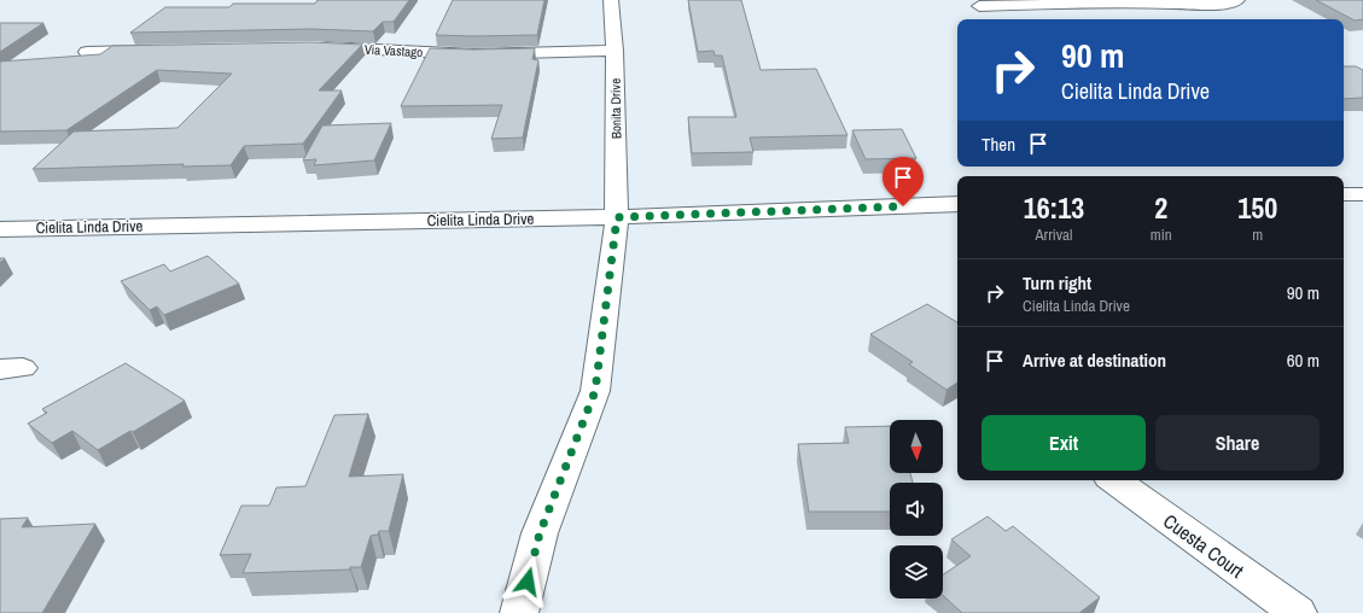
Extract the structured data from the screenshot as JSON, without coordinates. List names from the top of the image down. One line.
{"streets":{"street":["Via Vastago","Bonita Drive","Cielita Linda Drive","Cuesta Court"]},"crossings":[["Via Vastago","Bonita Drive"],["Bonita Drive","Cielita Linda Drive"]],"north":"bottom","page":{"turn":["90 m","Cielita Linda Drive"],"then":"Then","eta":["16:13","Arrival","2","min","150","m"],"list":[{"name":"Turn right","note":"Cielita Linda Drive","value":"90 m"},{"name":"Arrive at destination","value":"60 m"}],"buttons":["Exit","Share"]}}
